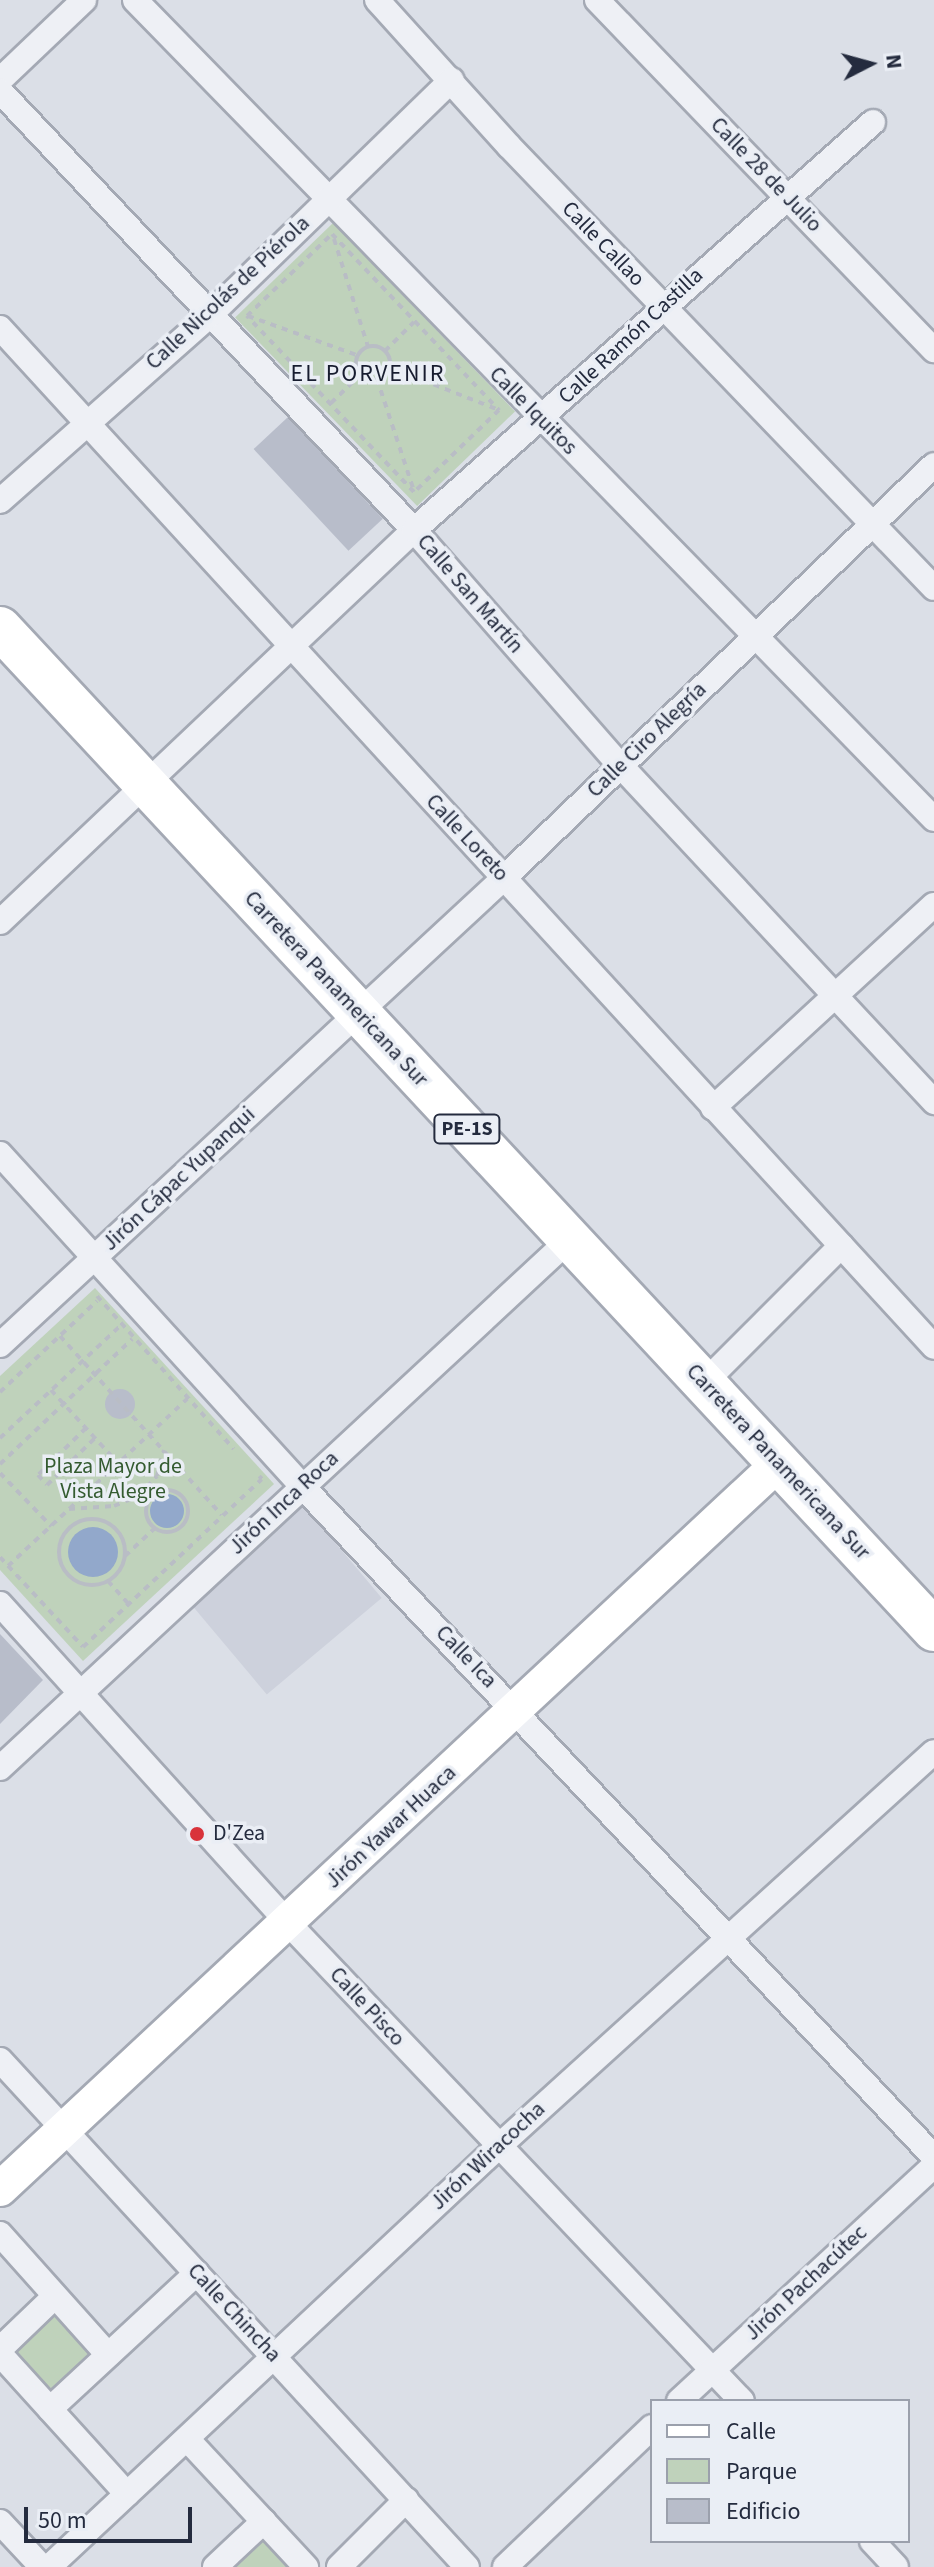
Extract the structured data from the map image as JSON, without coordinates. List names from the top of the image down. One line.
{"streets":{"highway":["Carretera Panamericana Sur","PE-1S"],"street":["Calle 28 de Julio","Calle Callao","Calle Nicolás de Piérola","Calle Ramón Castilla","Calle Iquitos","Calle San Martín","Calle Ciro Alegría","Calle Loreto","Jirón Cápac Yupanqui","Jirón Inca Roca","Calle Ica","Jirón Yawar Huaca","Calle Pisco","Jirón Wiracocha","Jirón Pachacútec","Calle Chincha"]},"crossings":[["Calle 28 de Julio","Calle Ramón Castilla"],["Calle Callao","Calle Nicolás de Piérola"],["Calle Callao","Calle Ramón Castilla"],["Calle Callao","Calle Ciro Alegría"],["Calle Nicolás de Piérola","Calle Iquitos"],["Calle Nicolás de Piérola","Calle San Martín"],["Calle Nicolás de Piérola","Calle Loreto"],["Calle Ramón Castilla","Calle Iquitos"],["Calle Ramón Castilla","Calle San Martín"],["Calle Ramón Castilla","Calle Loreto"],["Calle Ramón Castilla","Carretera Panamericana Sur"],["Calle Iquitos","Calle Ciro Alegría"],["Calle San Martín","Calle Ciro Alegría"],["Calle Ciro Alegría","Calle Loreto"],["Calle Ciro Alegría","Carretera Panamericana Sur"],["Calle Ciro Alegría","Jirón Cápac Yupanqui"],["Carretera Panamericana Sur","Jirón Cápac Yupanqui"],["Carretera Panamericana Sur","Jirón Inca Roca"],["Carretera Panamericana Sur","Jirón Yawar Huaca"],["Jirón Cápac Yupanqui","Calle Ica"],["Jirón Inca Roca","Calle Ica"],["Jirón Inca Roca","Calle Pisco"],["Calle Ica","Jirón Yawar Huaca"],["Calle Ica","Jirón Wiracocha"],["Jirón Yawar Huaca","Calle Pisco"],["Jirón Yawar Huaca","Calle Chincha"],["Calle Pisco","Jirón Wiracocha"],["Calle Pisco","Jirón Pachacútec"],["Jirón Wiracocha","Calle Chincha"]],"districts":["EL PORVENIR"],"parks":["Plaza Mayor de Vista Alegre"],"places":["D'Zea"],"legend":["Calle","Parque","Edificio"],"scale_bar":"50 m","north":"right"}
